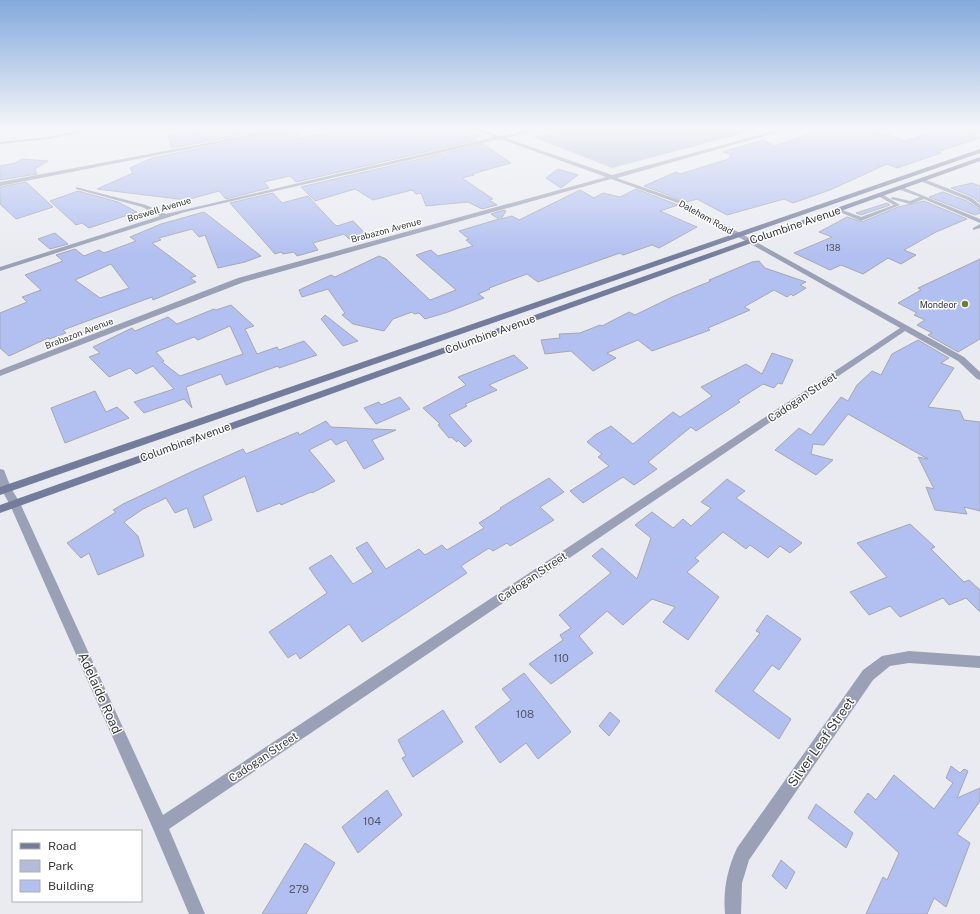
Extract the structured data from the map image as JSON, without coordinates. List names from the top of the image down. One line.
{"streets":{"main road":["Columbine Avenue"],"street":["Boswell Avenue","Daleham Road","Brabazon Avenue","Cadogan Street","Adelaide Road","Silver Leaf Street"]},"crossings":[["Daleham Road","Columbine Avenue"],["Daleham Road","Brabazon Avenue"],["Daleham Road","Cadogan Street"],["Columbine Avenue","Adelaide Road"],["Cadogan Street","Adelaide Road"]],"places":["Mondeor"],"house_numbers":["138","110","108","104","279"],"legend":["Road","Park","Building"]}
